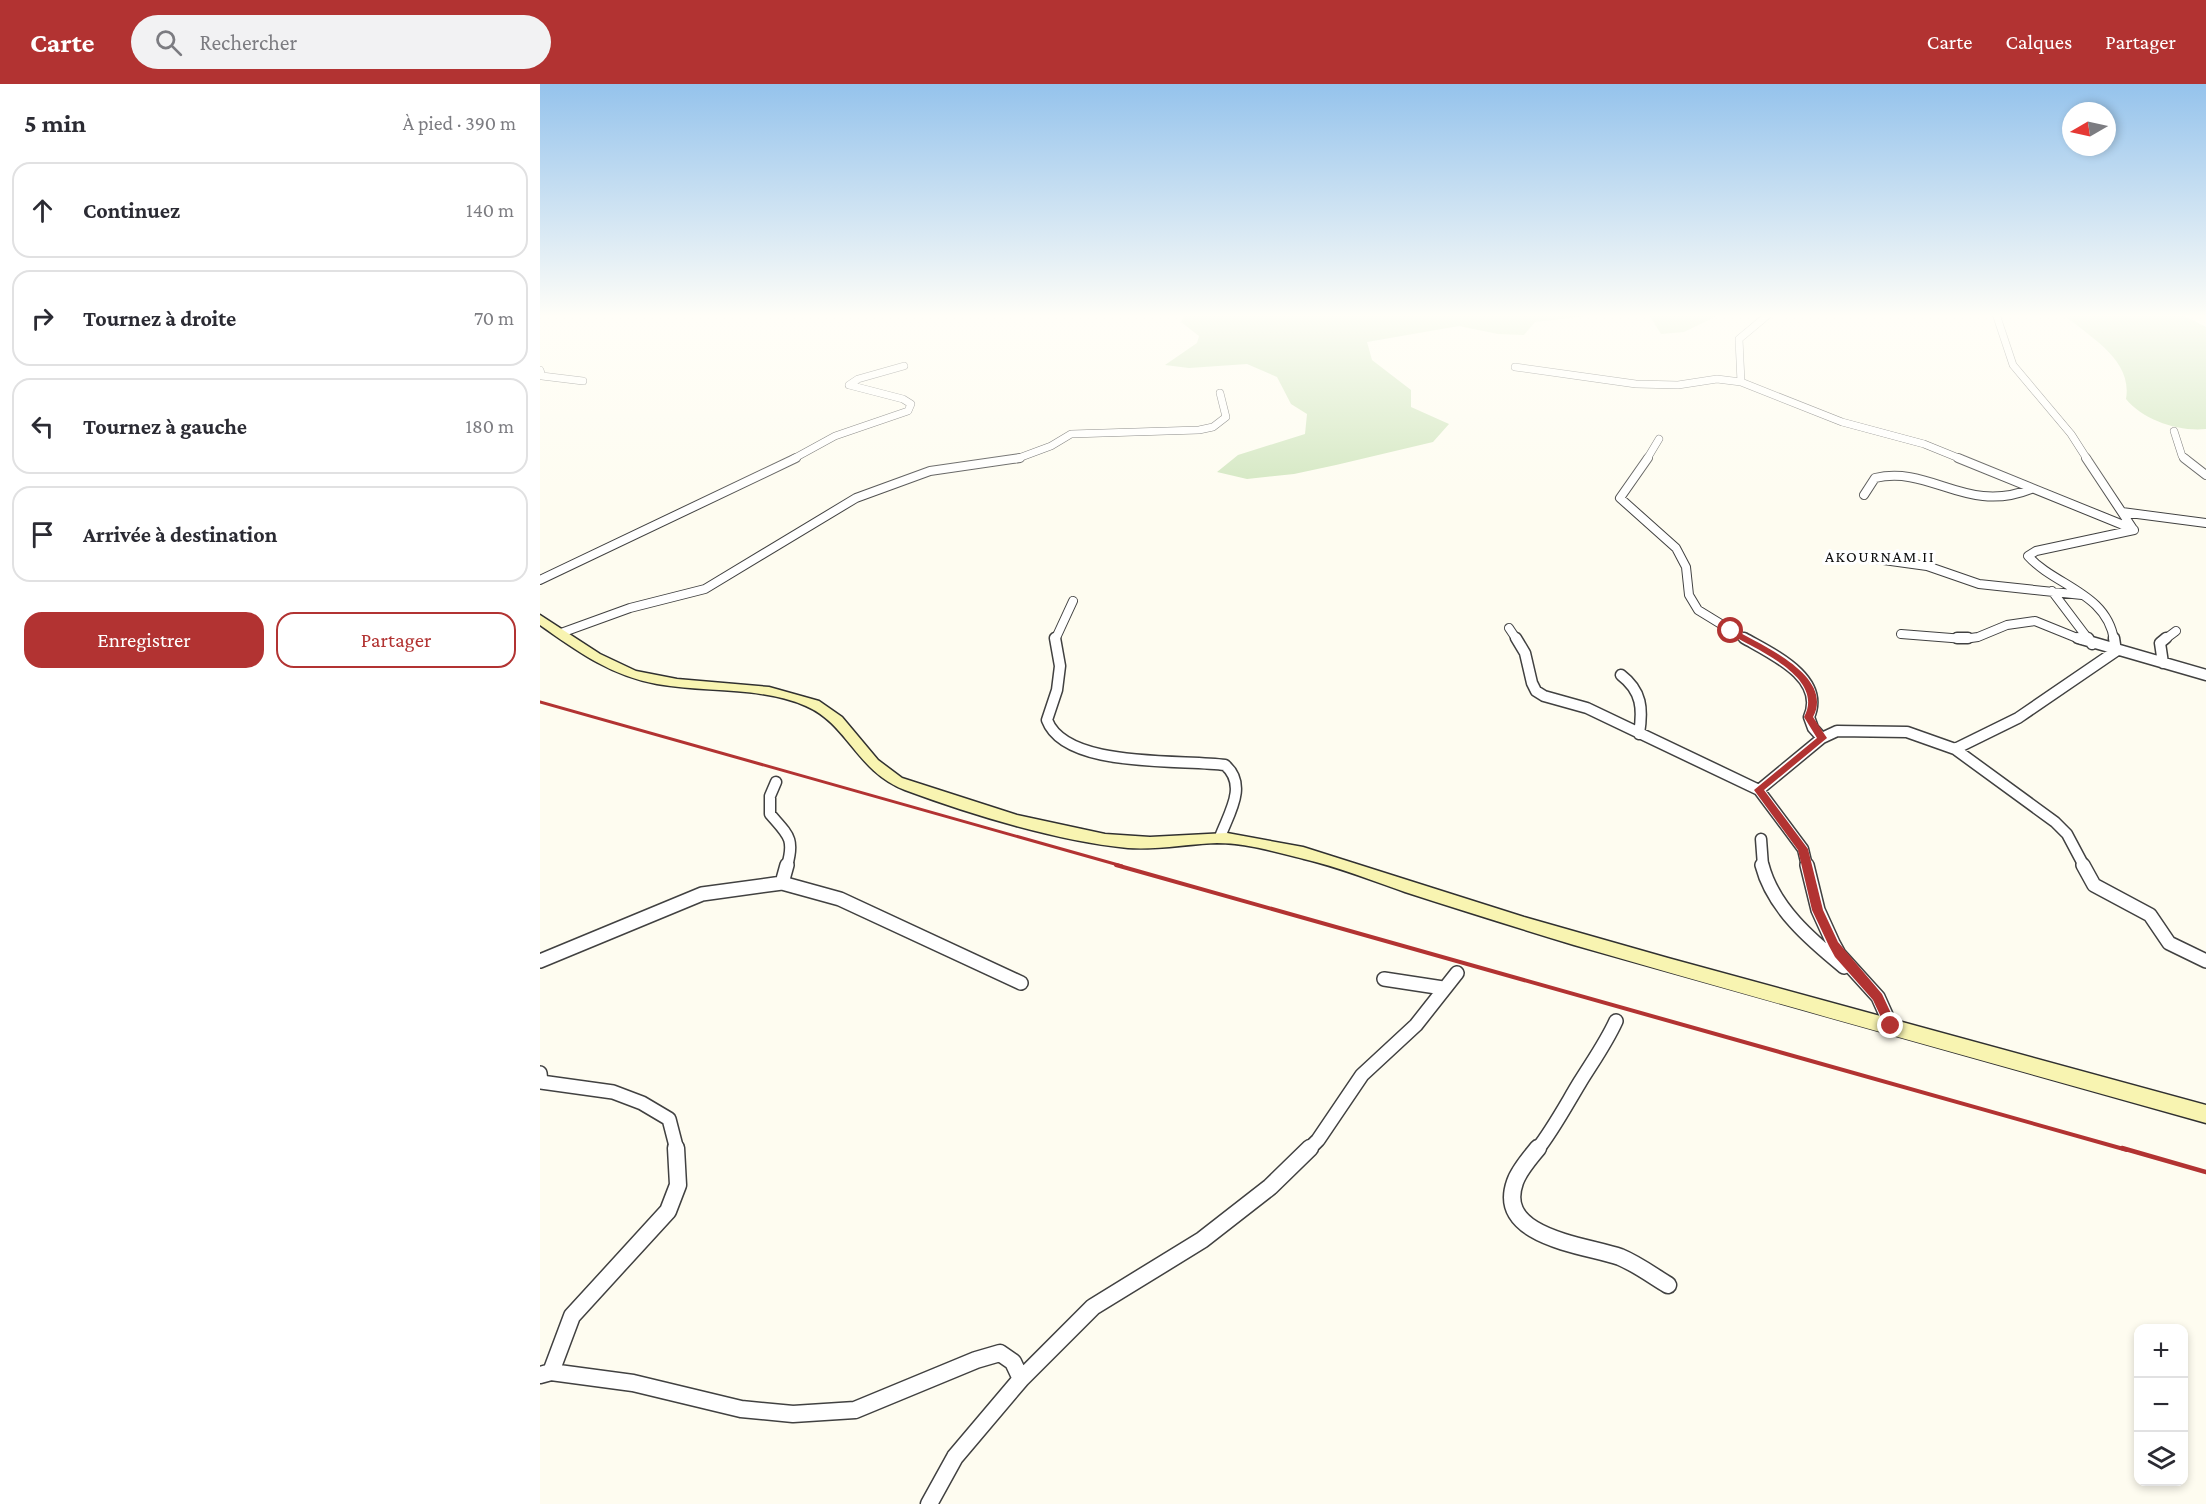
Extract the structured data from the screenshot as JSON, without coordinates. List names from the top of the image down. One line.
{"districts":["AKOURNAM II"],"north":"left","page":{"header":"Carte","search":"Rechercher","nav":["Carte","Calques","Partager"],"heading":["5 min","À pied · 390 m"],"list":[["Continuez","140 m"],["Tournez à droite","70 m"],["Tournez à gauche","180 m"],"Arrivée à destination"],"buttons":["Enregistrer","Partager"],"map_buttons":["+","−"]}}
